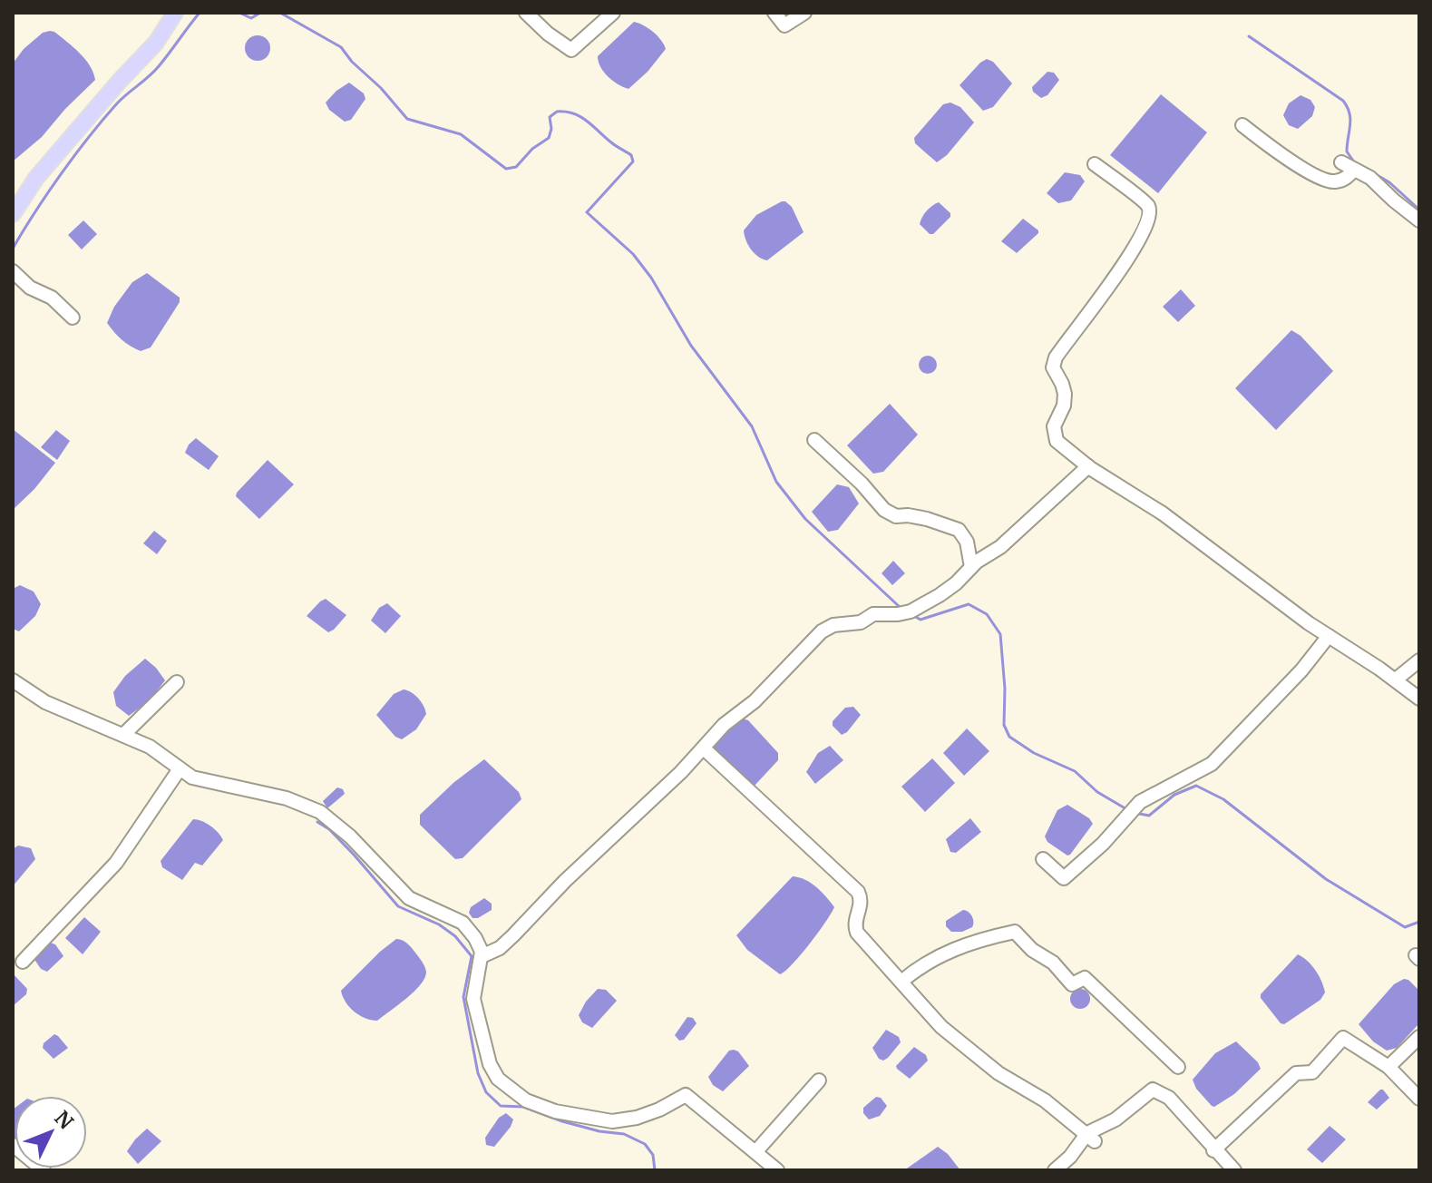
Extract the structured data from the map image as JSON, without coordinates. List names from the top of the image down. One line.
{"north":"top right"}
